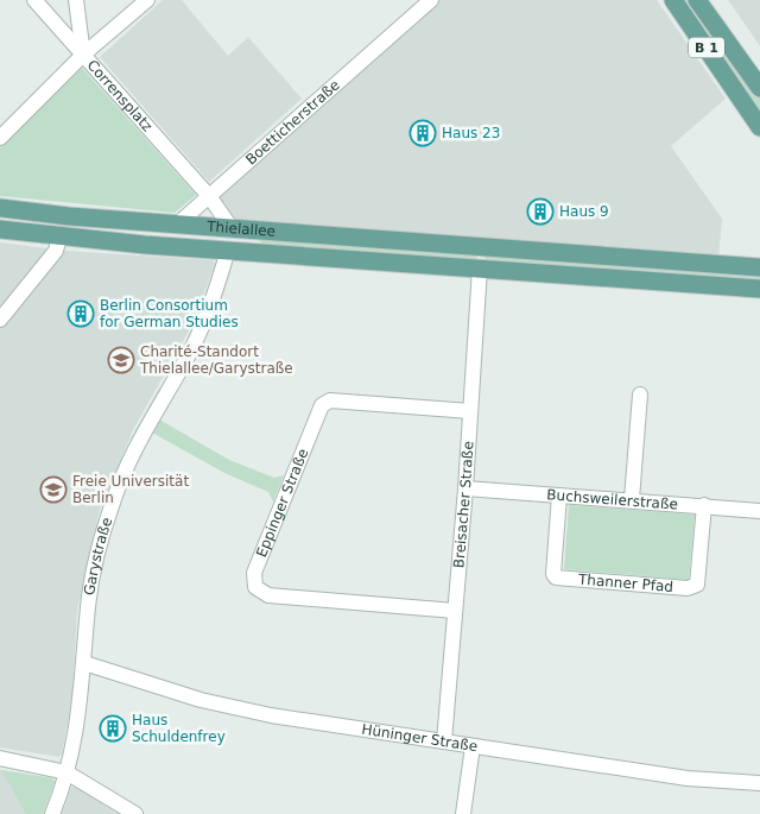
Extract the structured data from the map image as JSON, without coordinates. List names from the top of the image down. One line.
{"streets":{"main road":["B 1","Boetticherstraße","Thielallee"],"street":["Corrensplatz","Buchsweilerstraße","Eppinger Straße","Breisacher Straße","Garystraße","Thanner Pfad","Hüninger Straße"]},"crossings":[["Corrensplatz","Boetticherstraße"],["Corrensplatz","Thielallee"],["Boetticherstraße","Thielallee"],["Thielallee","Breisacher Straße"],["Thielallee","Garystraße"],["Buchsweilerstraße","Breisacher Straße"],["Buchsweilerstraße","Thanner Pfad"],["Eppinger Straße","Breisacher Straße"],["Breisacher Straße","Hüninger Straße"],["Garystraße","Hüninger Straße"]],"places":{"building":["Haus 23","Haus 9","Berlin Consortium for German Studies","Haus Schuldenfrey"],"school or university":["Charité-Standort Thielallee/Garystraße","Freie Universität Berlin"]}}
